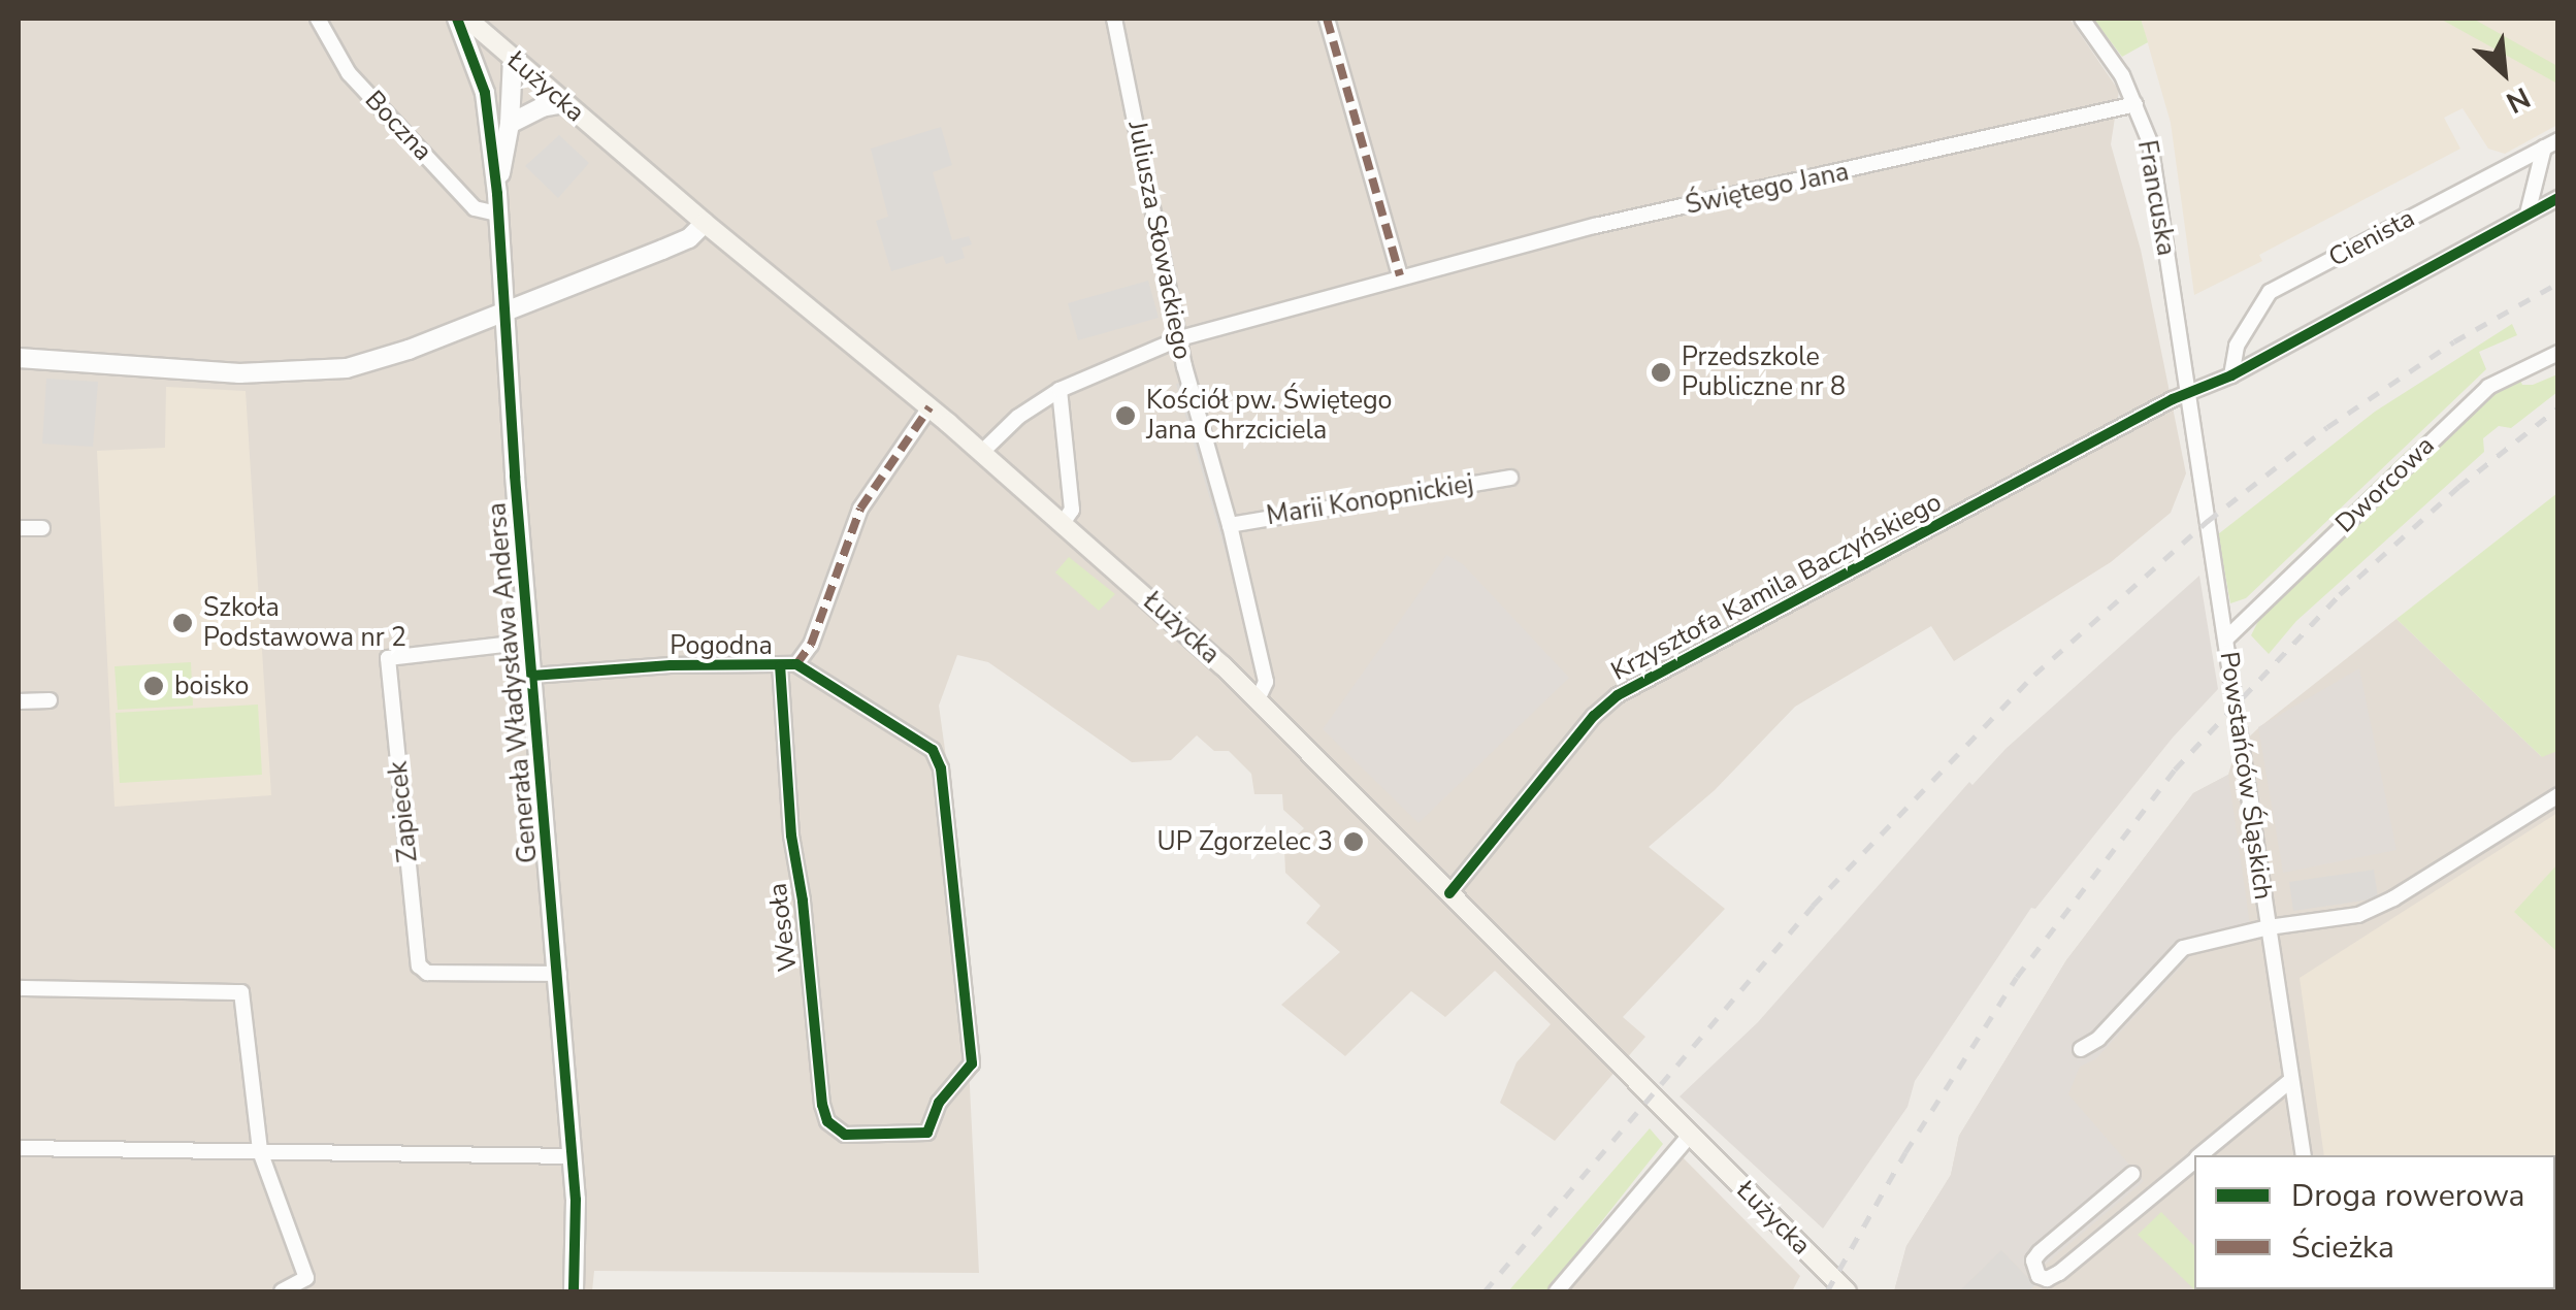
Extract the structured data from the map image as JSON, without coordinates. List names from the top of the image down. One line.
{"streets":{"main road":["Łużycka"],"street":["Boczna","Świętego Jana","Francuska","Cienista","Juliusza Słowackiego","Dworcowa","Marii Konopnickiej","Krzysztofa Kamila Baczyńskiego","Pogodna","Generała Władysława Andersa","Powstańców Śląskich","Zapiecek","Wesoła"]},"crossings":[["Łużycka","Świętego Jana"],["Łużycka","Juliusza Słowackiego"],["Łużycka","Krzysztofa Kamila Baczyńskiego"],["Łużycka","Pogodna"],["Łużycka","Generała Władysława Andersa"],["Boczna","Generała Władysława Andersa"],["Świętego Jana","Francuska"],["Świętego Jana","Juliusza Słowackiego"],["Francuska","Krzysztofa Kamila Baczyńskiego"],["Francuska","Powstańców Śląskich"],["Cienista","Krzysztofa Kamila Baczyńskiego"],["Juliusza Słowackiego","Marii Konopnickiej"],["Dworcowa","Powstańców Śląskich"],["Krzysztofa Kamila Baczyńskiego","Powstańców Śląskich"],["Pogodna","Generała Władysława Andersa"],["Pogodna","Wesoła"],["Generała Władysława Andersa","Zapiecek"]],"places":["Przedszkole Publiczne nr 8","Kościół pw. Świętego Jana Chrzciciela","Szkoła Podstawowa nr 2","boisko","UP Zgorzelec 3"],"legend":["Droga rowerowa","Ścieżka"],"north":"bottom right"}
